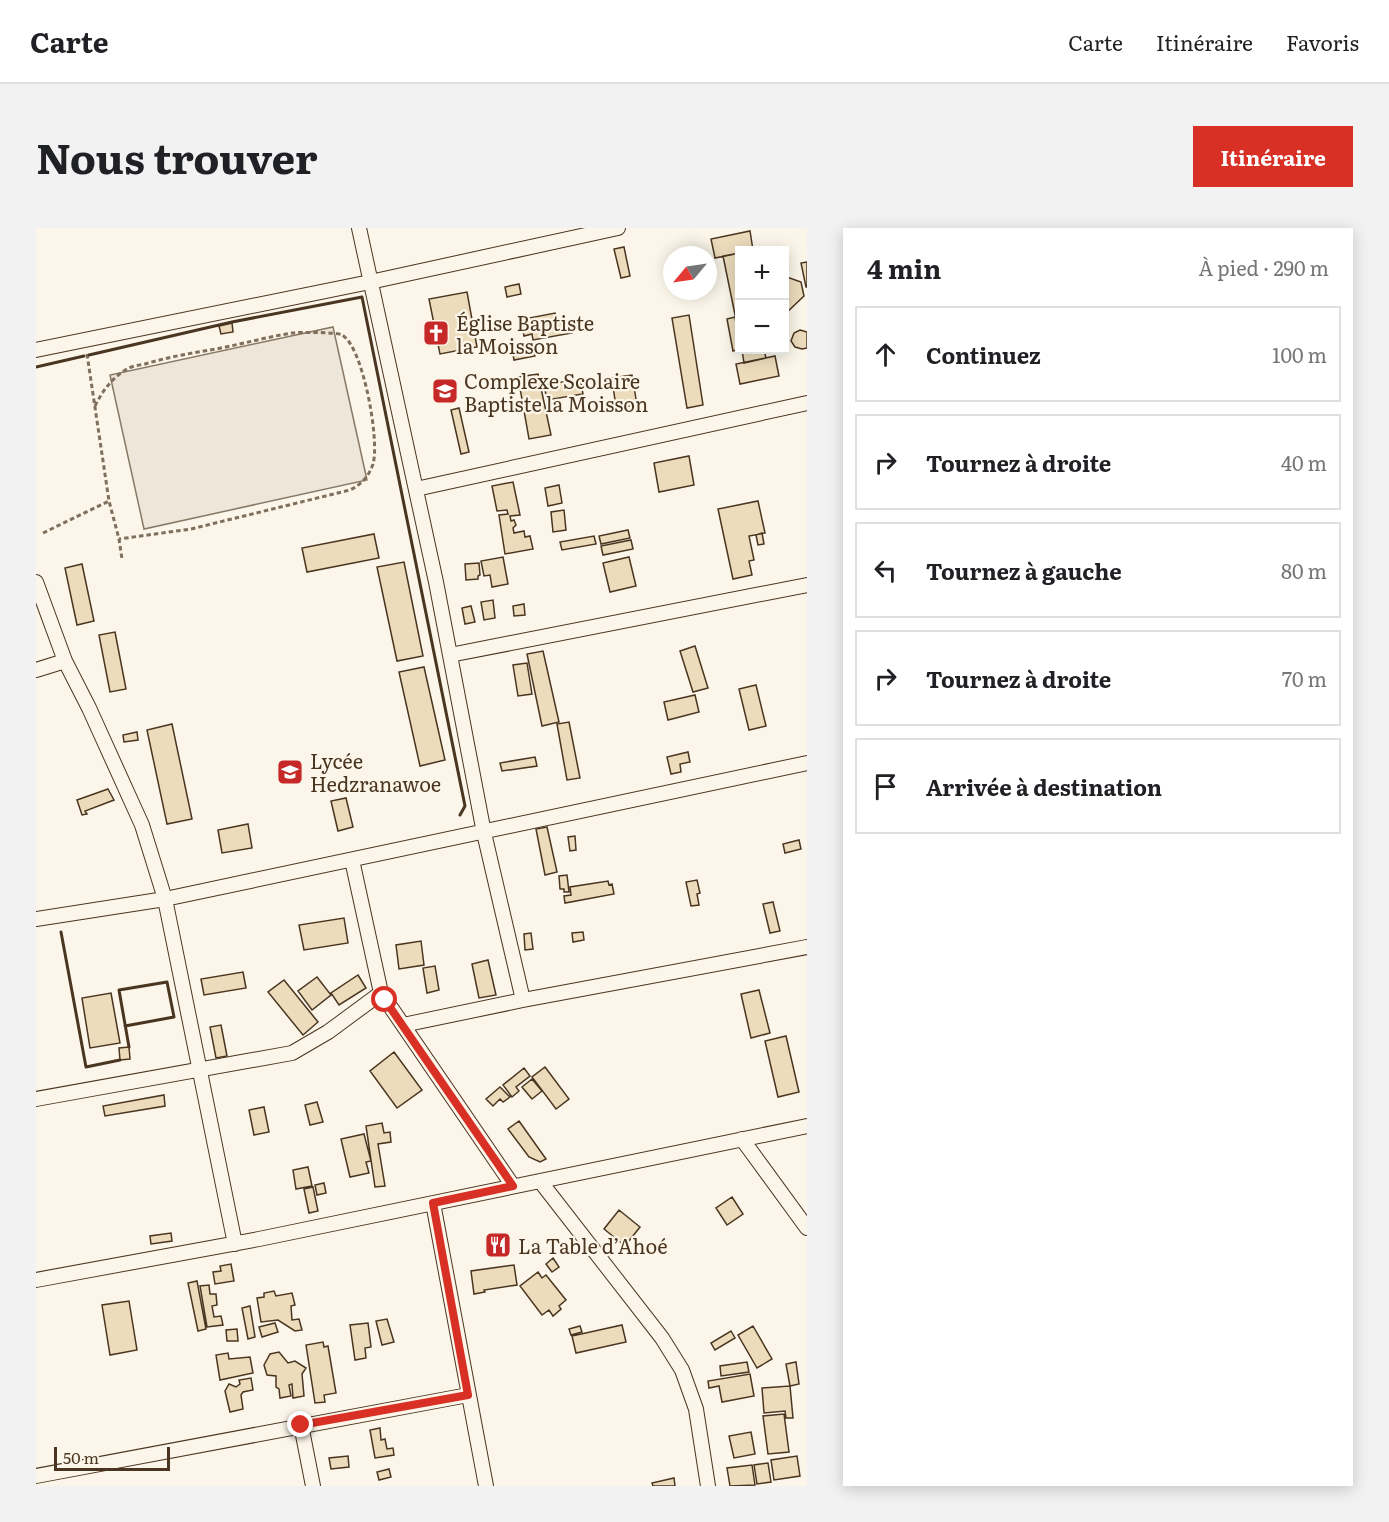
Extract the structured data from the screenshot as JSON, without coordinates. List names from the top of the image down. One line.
{"places":{"church":["Église Baptiste la Moisson"],"school or university":["Complexe Scolaire Baptiste la Moisson","Lycée Hedzranawoe"],"restaurant":["La Table d’Ahoé"]},"scale_bar":"50 m","north":"bottom left","page":{"header":"Carte","nav":["Carte","Itinéraire","Favoris"],"title":"Nous trouver","buttons":"Itinéraire","heading":["4 min","À pied · 290 m"],"map_buttons":["+","−"],"list":[["Continuez","100 m"],["Tournez à droite","40 m"],["Tournez à gauche","80 m"],["Tournez à droite","70 m"],"Arrivée à destination"],"scale":"50 m"}}
